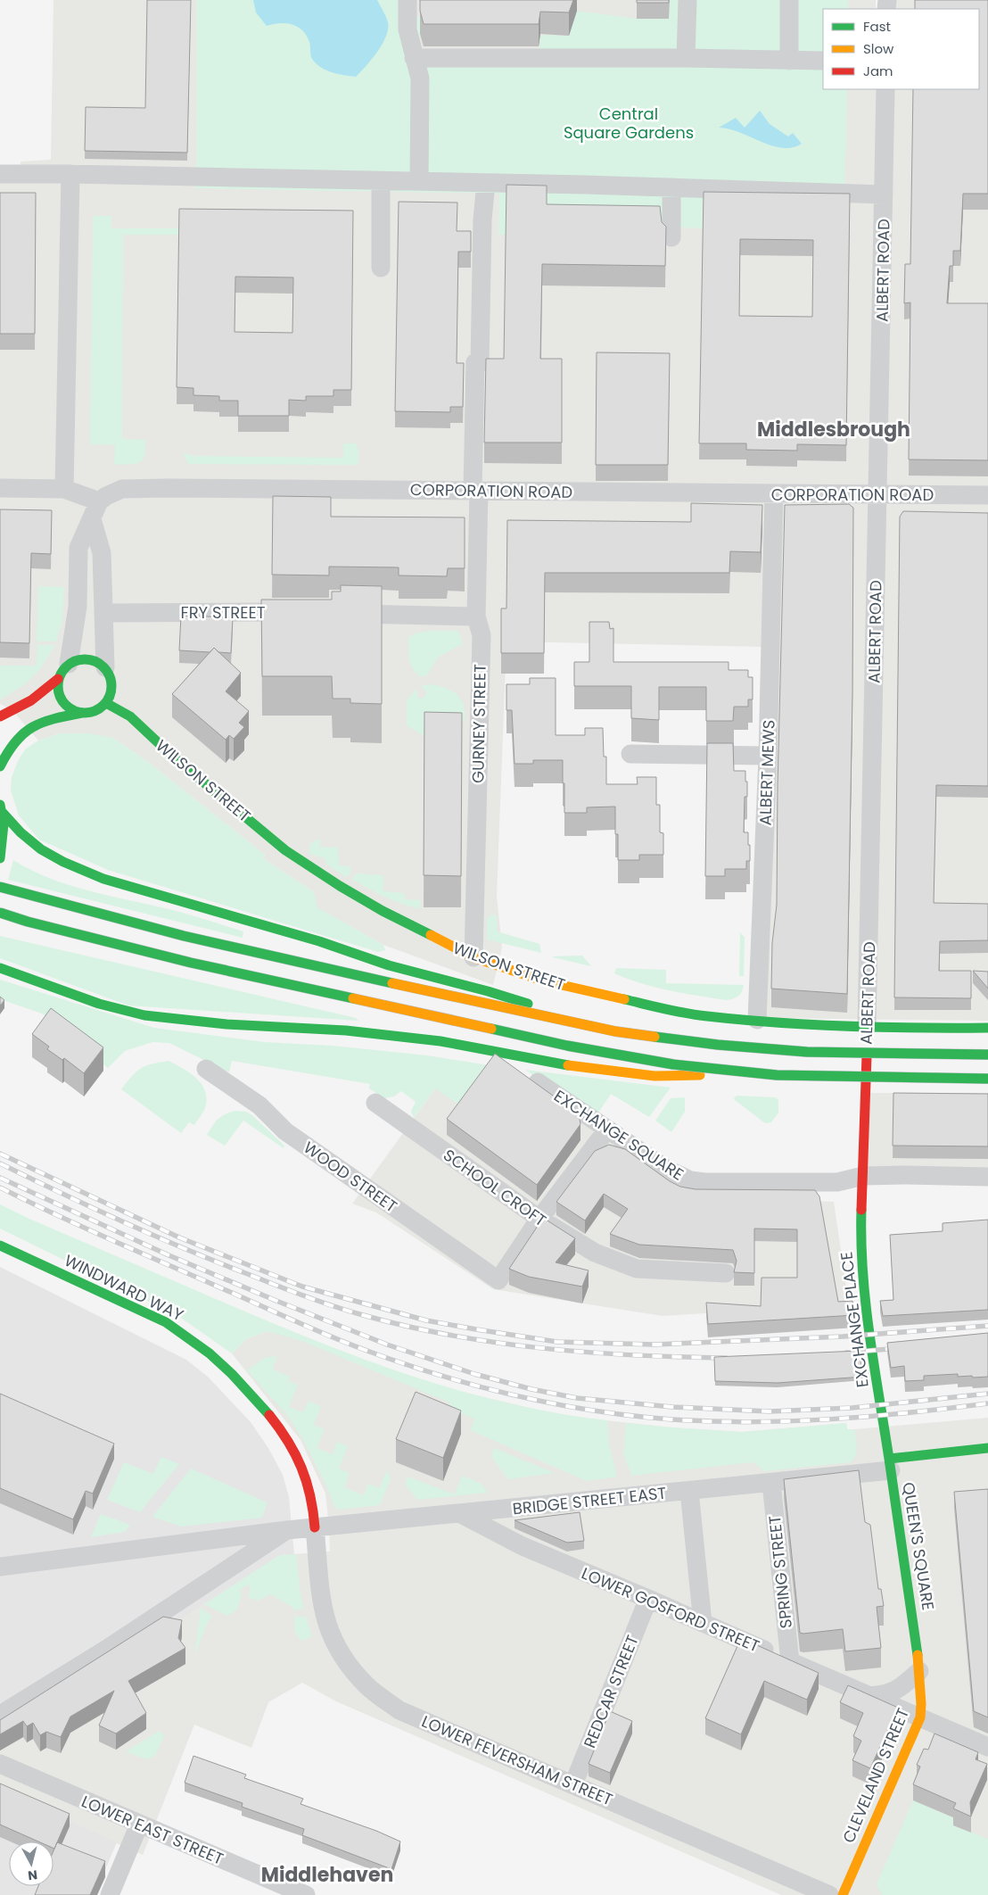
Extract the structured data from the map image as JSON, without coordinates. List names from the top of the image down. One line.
{"streets":{"main road":["ALBERT ROAD","WILSON STREET","WINDWARD WAY","EXCHANGE PLACE","QUEEN'S SQUARE","CLEVELAND STREET"],"street":["CORPORATION ROAD","FRY STREET","GURNEY STREET","ALBERT MEWS","EXCHANGE SQUARE","WOOD STREET","SCHOOL CROFT","BRIDGE STREET EAST","SPRING STREET","LOWER GOSFORD STREET","REDCAR STREET","LOWER FEVERSHAM STREET","LOWER EAST STREET"]},"crossings":[["ALBERT ROAD","CORPORATION ROAD"],["ALBERT ROAD","WILSON STREET"],["ALBERT ROAD","EXCHANGE SQUARE"],["ALBERT ROAD","EXCHANGE PLACE"],["CORPORATION ROAD","GURNEY STREET"],["CORPORATION ROAD","ALBERT MEWS"],["GURNEY STREET","WILSON STREET"],["ALBERT MEWS","WILSON STREET"],["EXCHANGE SQUARE","EXCHANGE PLACE"],["WOOD STREET","SCHOOL CROFT"],["WINDWARD WAY","BRIDGE STREET EAST"],["WINDWARD WAY","LOWER FEVERSHAM STREET"],["EXCHANGE PLACE","BRIDGE STREET EAST"],["EXCHANGE PLACE","QUEEN'S SQUARE"],["BRIDGE STREET EAST","QUEEN'S SQUARE"],["BRIDGE STREET EAST","SPRING STREET"],["BRIDGE STREET EAST","LOWER GOSFORD STREET"],["BRIDGE STREET EAST","LOWER FEVERSHAM STREET"],["QUEEN'S SQUARE","CLEVELAND STREET"],["SPRING STREET","LOWER GOSFORD STREET"],["LOWER GOSFORD STREET","REDCAR STREET"],["LOWER GOSFORD STREET","CLEVELAND STREET"],["REDCAR STREET","LOWER FEVERSHAM STREET"]],"districts":["Middlesbrough","Middlehaven"],"parks":["Central Square Gardens"],"legend":["Fast","Slow","Jam"],"north":"bottom"}
